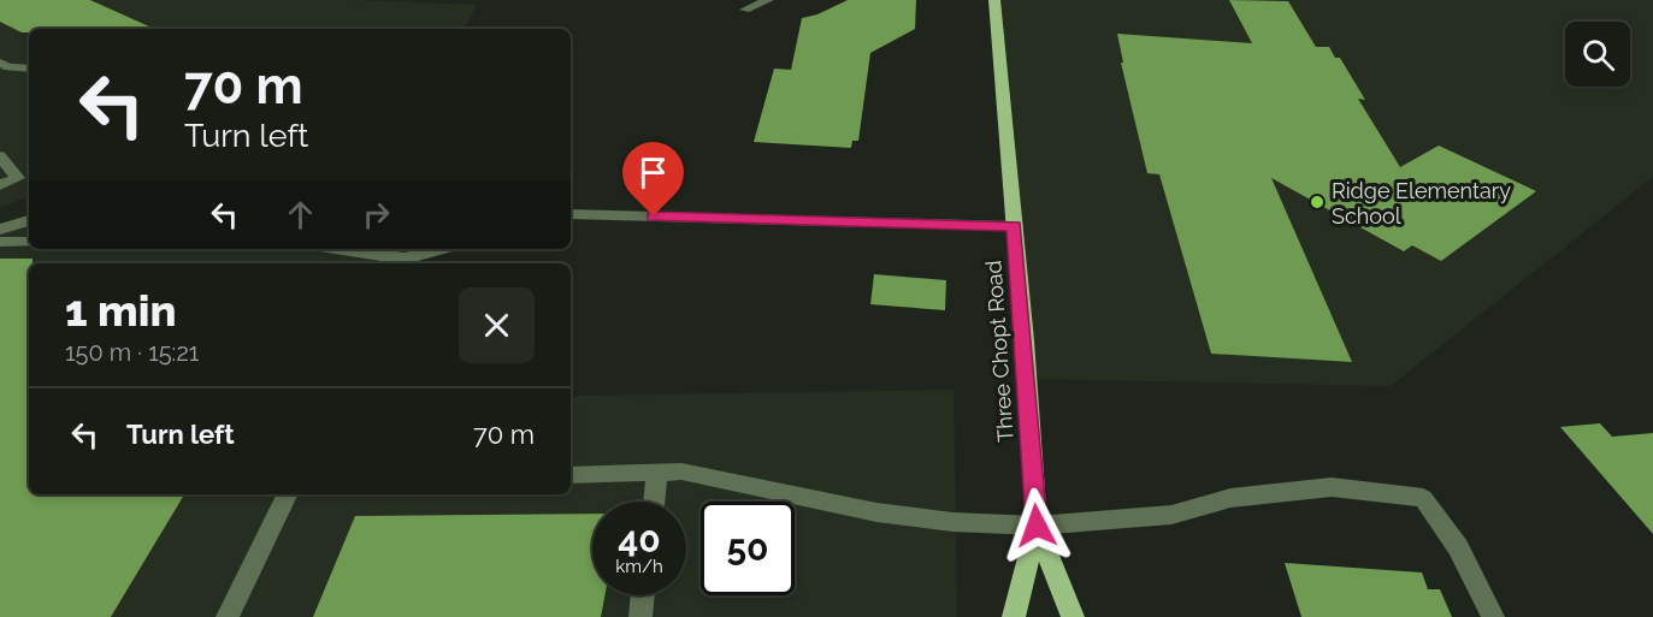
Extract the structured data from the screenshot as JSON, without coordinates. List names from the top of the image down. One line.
{"streets":{"main road":["Three Chopt Road"]},"places":["Ridge Elementary School"],"page":{"turn":["70 m","Turn left"],"heading":["1 min","150 m · 15:21"],"list":[{"name":"Turn left","value":"70 m"}],"speed":"40 km/h","limit":"50"}}
